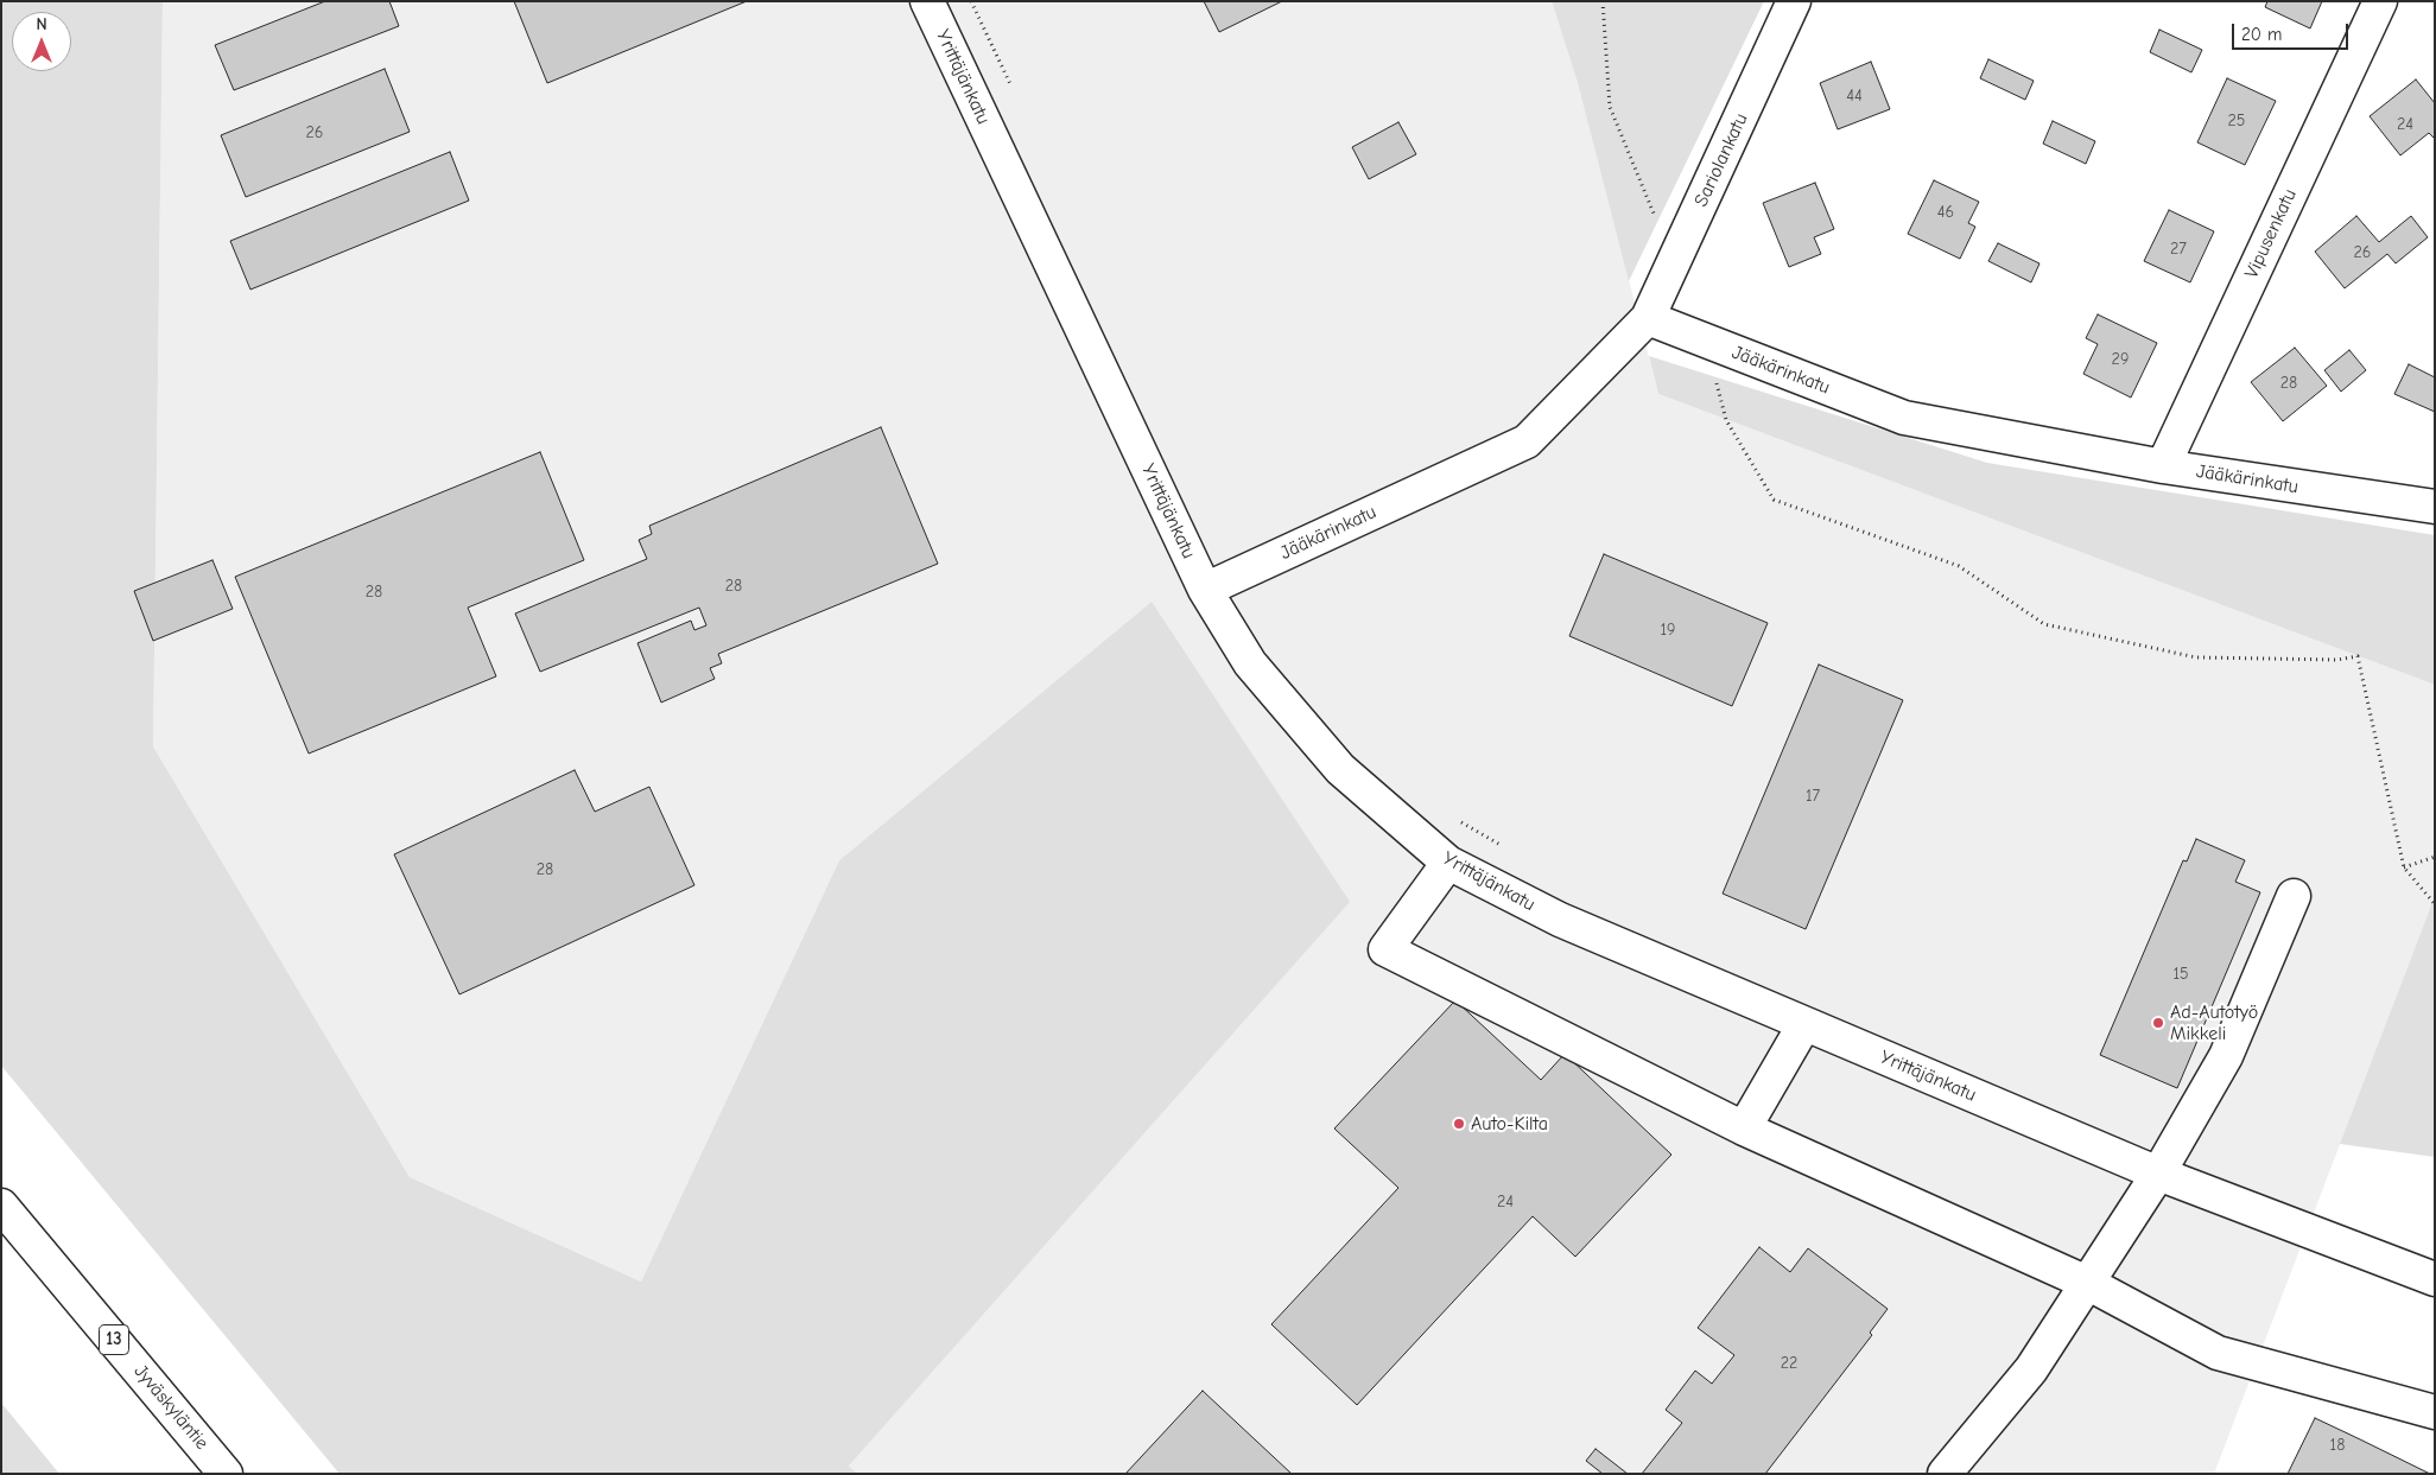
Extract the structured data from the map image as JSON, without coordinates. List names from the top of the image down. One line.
{"streets":{"main road":["Yrittäjänkatu","Sariolankatu","Vipusenkatu","Jääkärinkatu","13","Jyväskyläntie"]},"crossings":[["Yrittäjänkatu","Jääkärinkatu"],["Sariolankatu","Jääkärinkatu"],["Vipusenkatu","Jääkärinkatu"]],"places":["Ad-Autotyö Mikkeli","Auto-Kilta"],"house_numbers":["44","25","24","26","46","27","26","29","28","28","28","19","17","28","15","24","22","18"],"scale_bar":"20 m","north":"top"}
